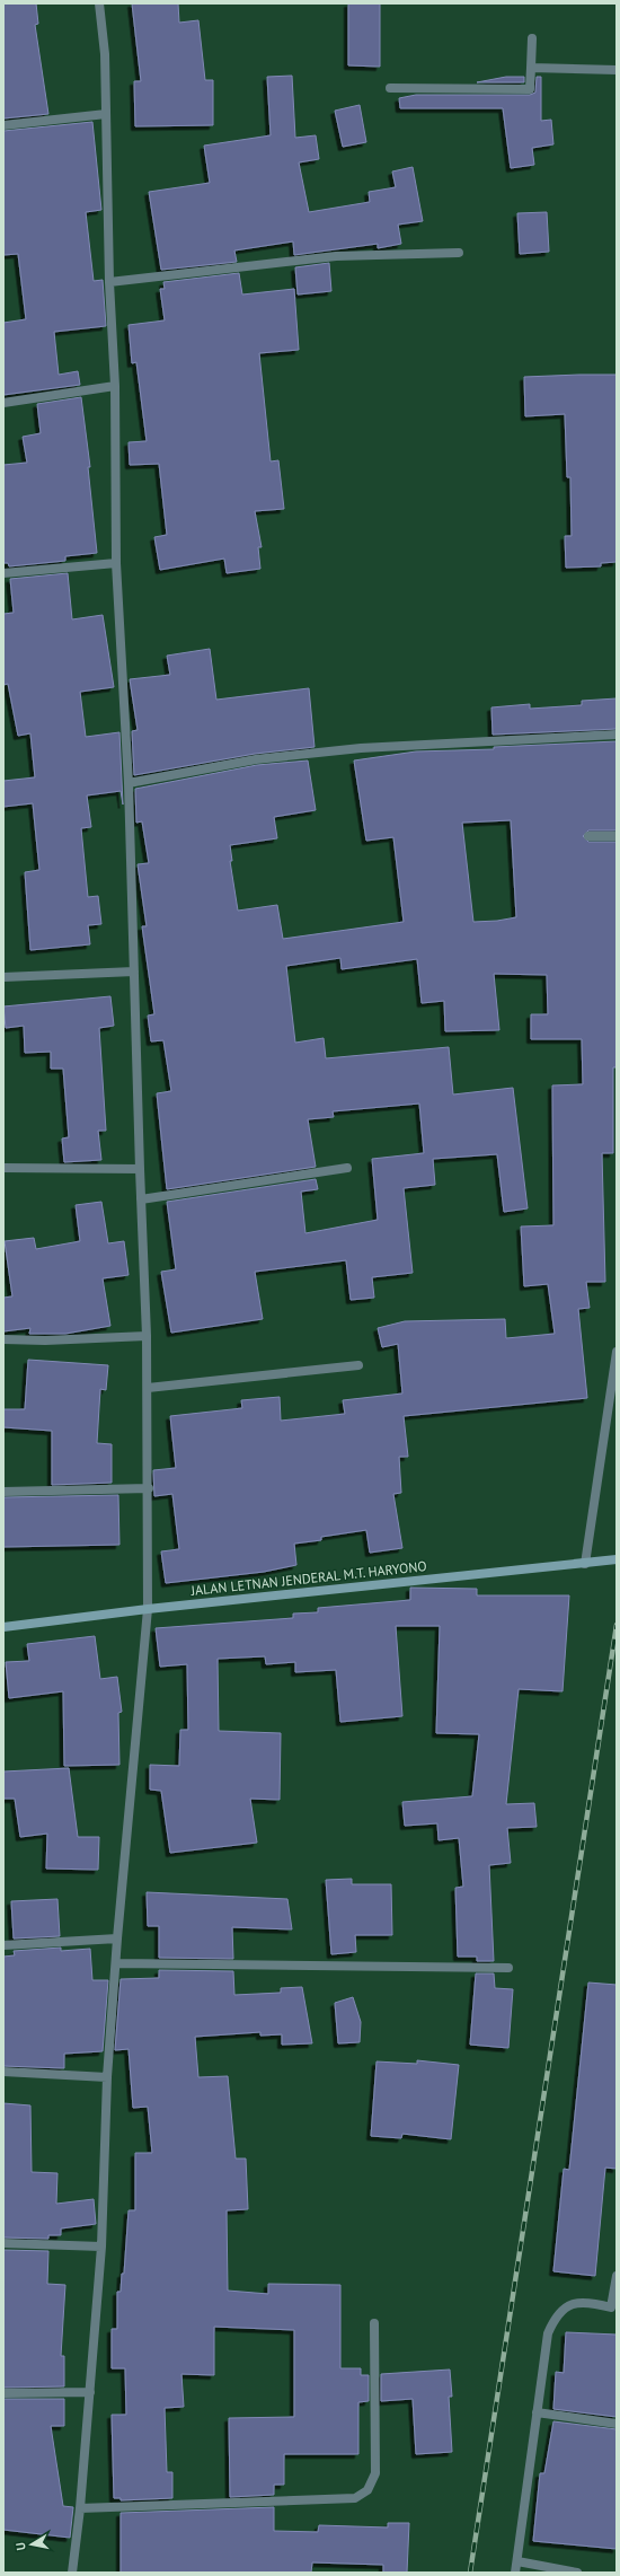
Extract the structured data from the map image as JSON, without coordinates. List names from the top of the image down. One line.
{"streets":{"main road":["JALAN LETNAN JENDERAL M.T. HARYONO"]},"north":"left"}
